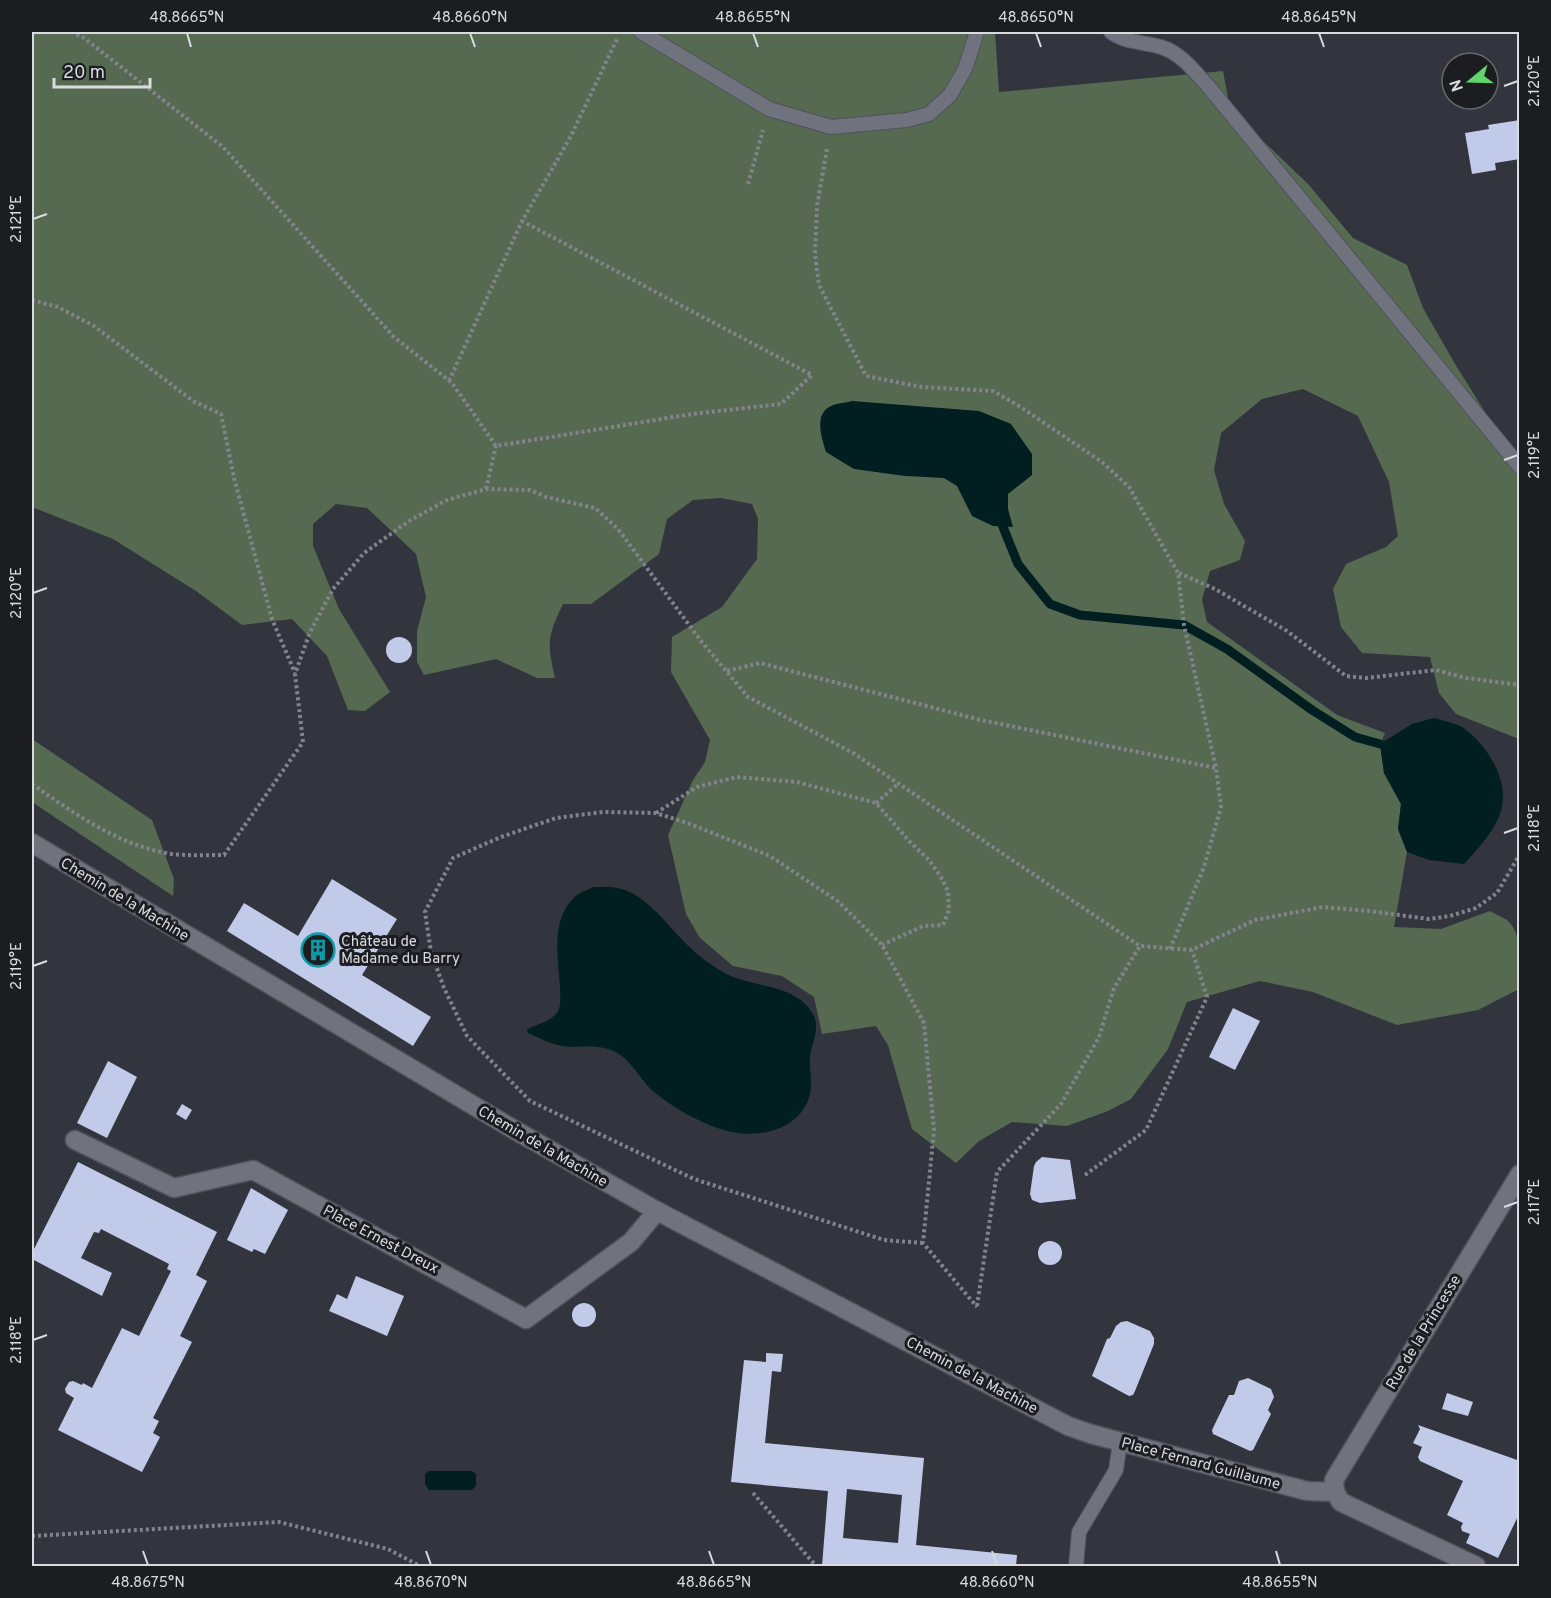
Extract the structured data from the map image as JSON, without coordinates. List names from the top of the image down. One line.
{"streets":{"street":["Chemin de la Machine","Place Ernest Dreux","Rue de la Princesse","Place Fernard Guillaume"]},"crossings":[["Chemin de la Machine","Place Ernest Dreux"],["Chemin de la Machine","Place Fernard Guillaume"],["Rue de la Princesse","Place Fernard Guillaume"]],"places":{"building":["Château de Madame du Barry"]},"scale_bar":"20 m","north":"left","coordinates":["48.8665°N","48.8660°N","48.8655°N","48.8650°N","48.8645°N","2.120°E","2.121°E","2.119°E","2.118°E","2.117°E","48.8675°N","48.8670°N"]}
